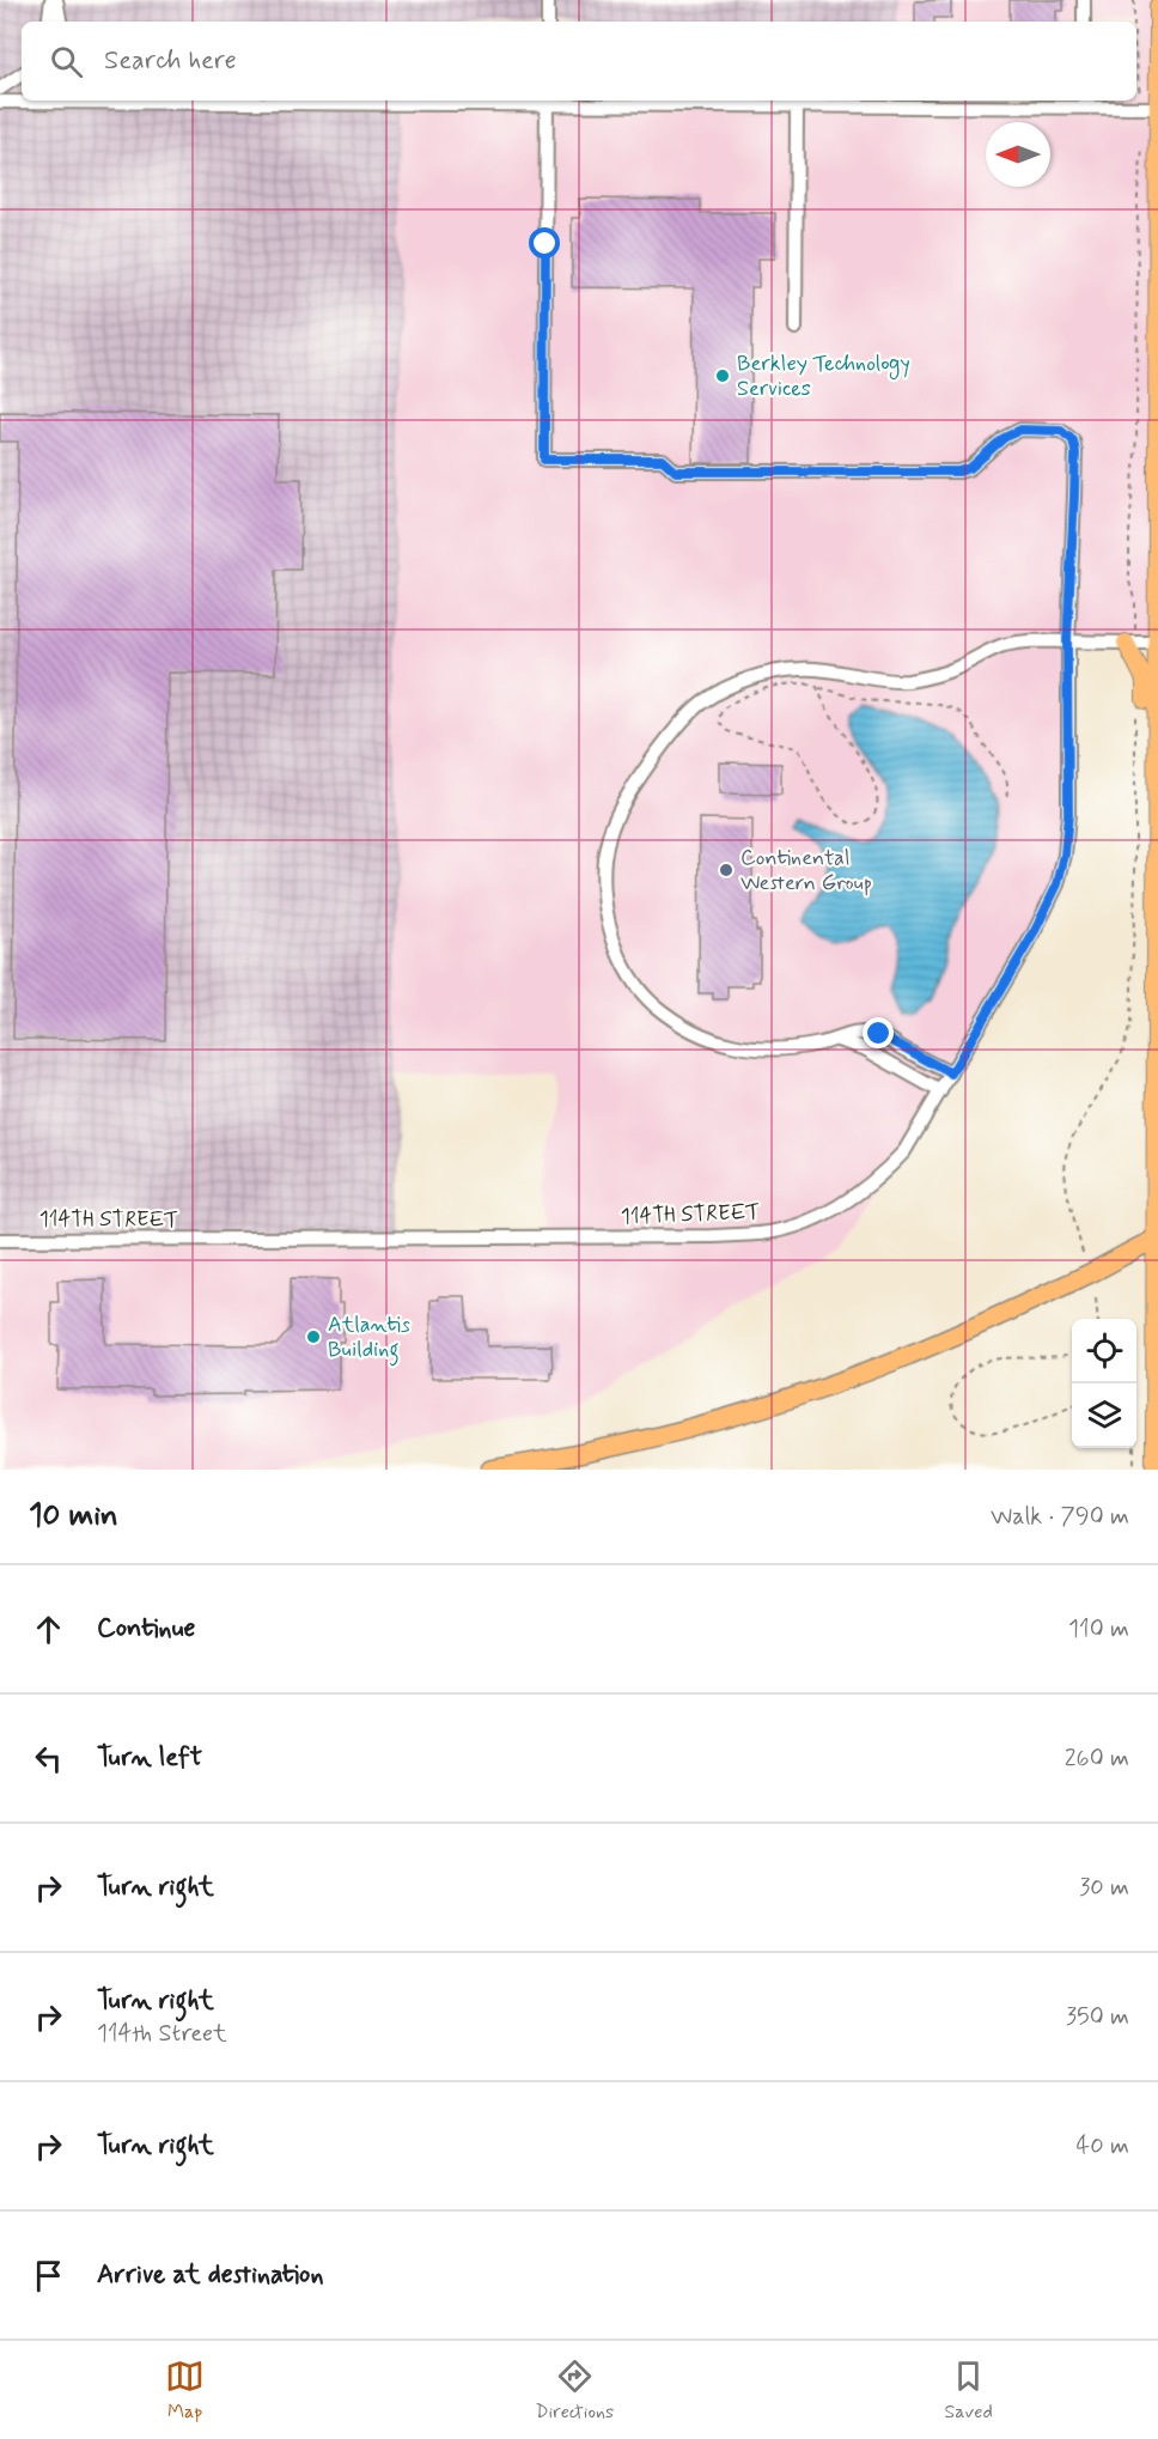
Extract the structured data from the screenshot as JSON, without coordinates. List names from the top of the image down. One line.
{"streets":{"street":["114TH STREET"]},"places":["Berkley Technology Services","Continental Western Group","Atlantis Building"],"north":"left","page":{"search":"Search here","heading":["10 min","Walk · 790 m"],"list":[["Continue","110 m"],["Turn left","260 m"],["Turn right","30 m"],["Turn right","114th Street","350 m"],["Turn right","40 m"],"Arrive at destination"],"nav":["Map","Directions","Saved"]}}
